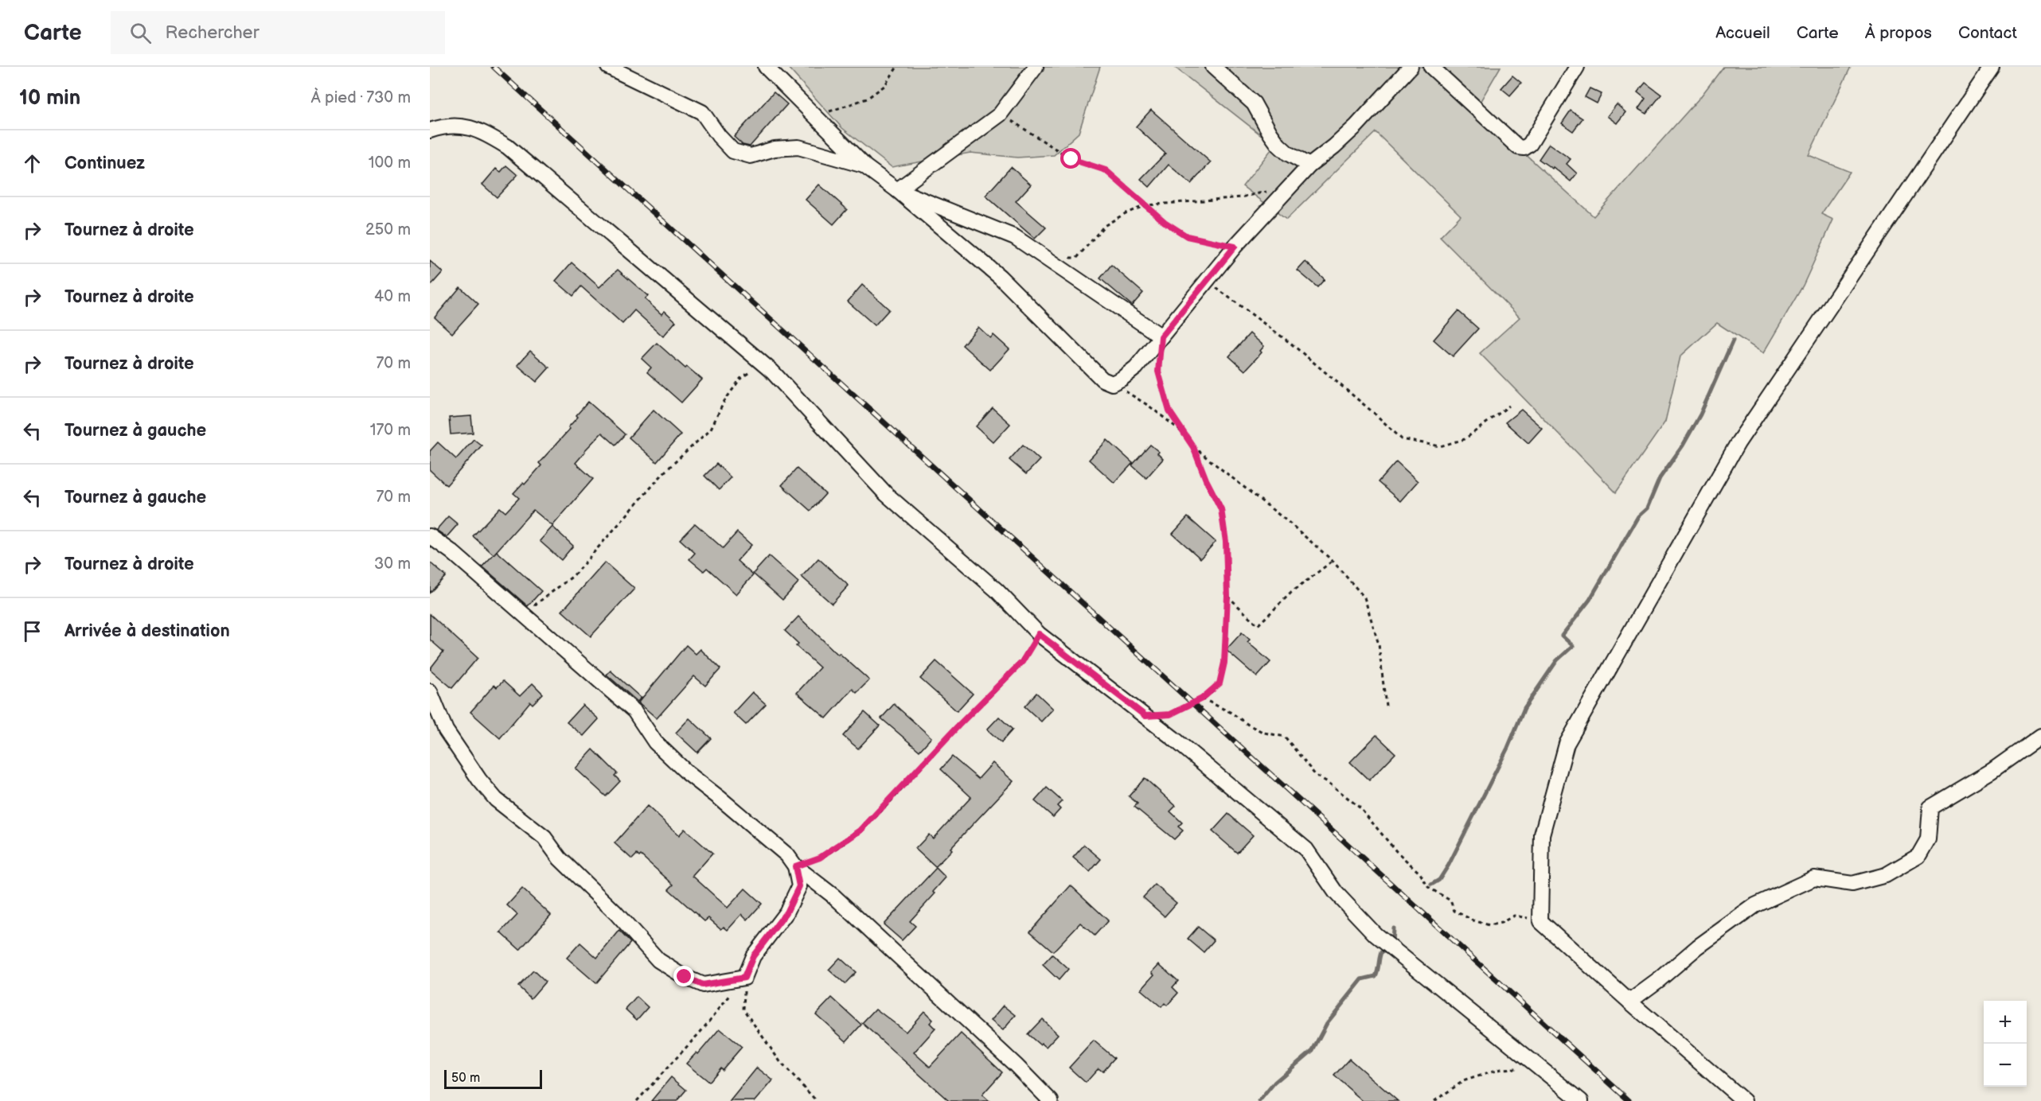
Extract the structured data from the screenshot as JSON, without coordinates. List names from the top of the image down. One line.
{"scale_bar":"50 m","page":{"header":"Carte","search":"Rechercher","nav":["Accueil","Carte","À propos","Contact"],"heading":["10 min","À pied · 730 m"],"list":[["Continuez","100 m"],["Tournez à droite","250 m"],["Tournez à droite","40 m"],["Tournez à droite","70 m"],["Tournez à gauche","170 m"],["Tournez à gauche","70 m"],["Tournez à droite","30 m"],"Arrivée à destination"],"map_buttons":["+","−"],"scale":"50 m"}}
